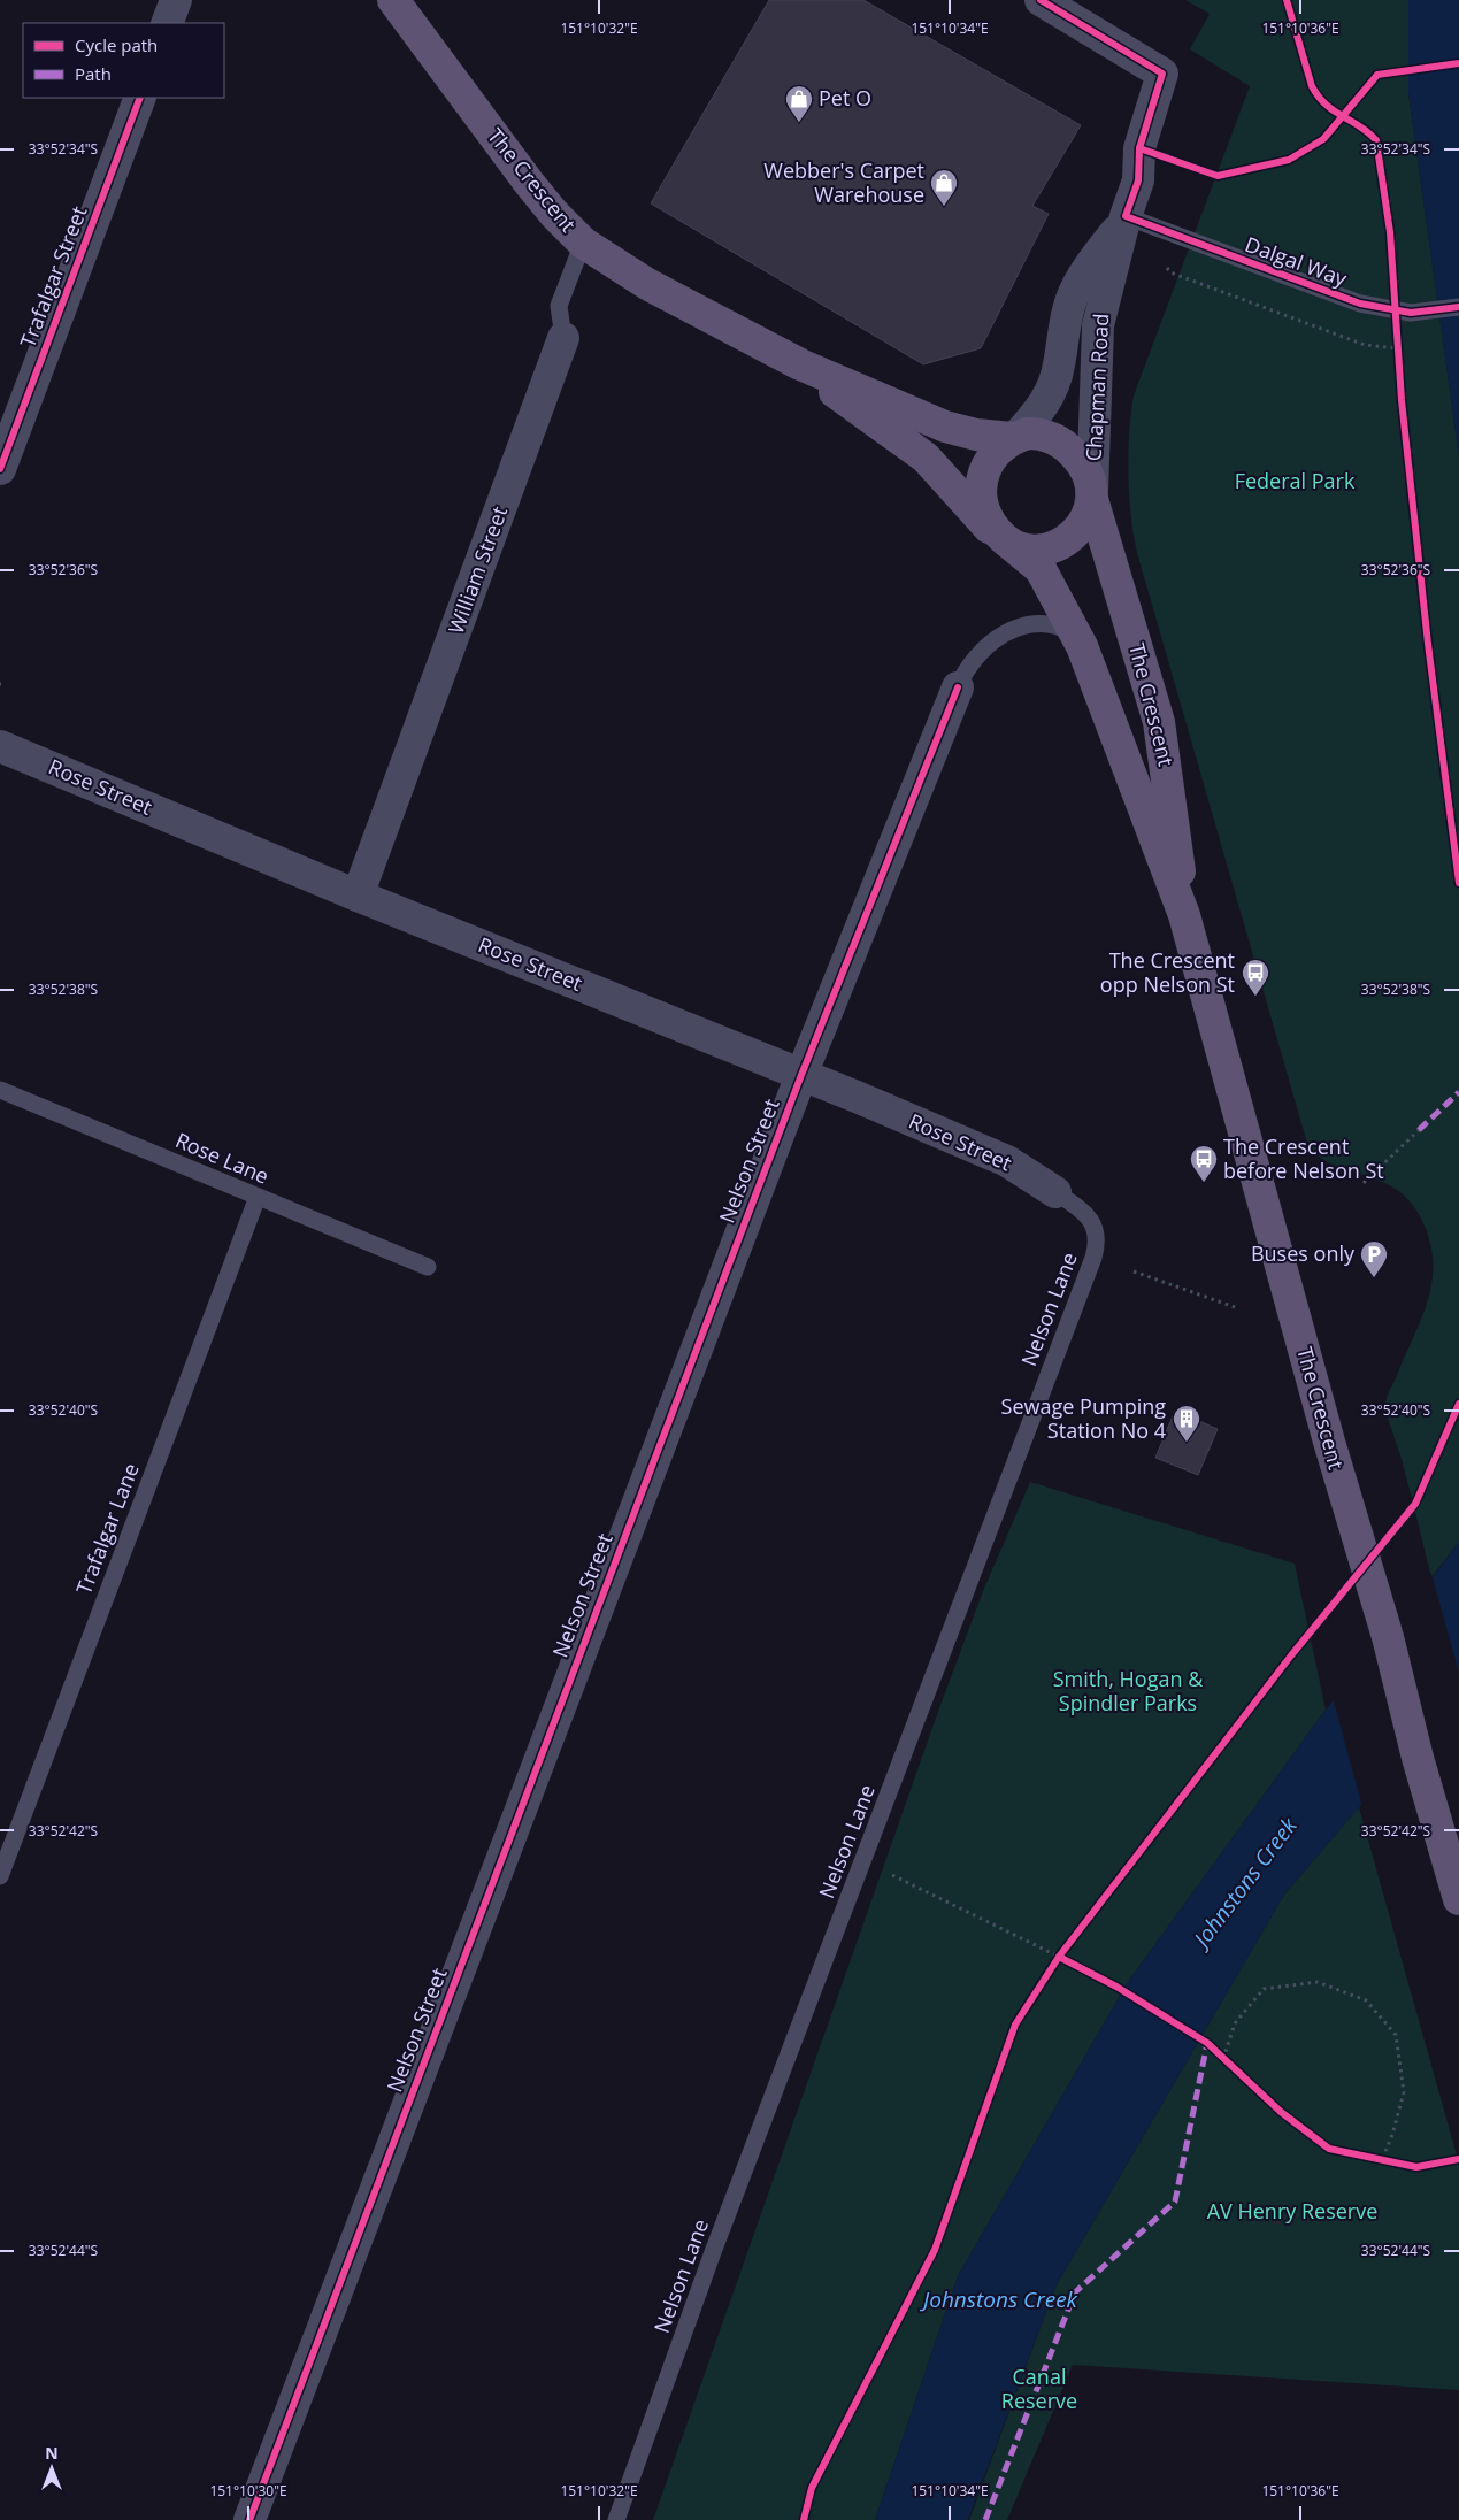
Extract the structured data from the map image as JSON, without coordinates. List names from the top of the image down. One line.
{"streets":{"main road":["The Crescent"],"street":["Trafalgar Street","Chapman Road","William Street","Rose Street","Nelson Street"],"lane":["Dalgal Way","Rose Lane","Nelson Lane","Trafalgar Lane"]},"crossings":[["The Crescent","Chapman Road"],["The Crescent","William Street"],["The Crescent","Nelson Street"],["Dalgal Way","Chapman Road"],["William Street","Rose Street"],["Rose Street","Nelson Street"],["Rose Street","Nelson Lane"],["Rose Lane","Trafalgar Lane"]],"water":["Johnstons Creek"],"parks":["Federal Park","Smith, Hogan & Spindler Parks","AV Henry Reserve","Canal Reserve"],"places":{"shop":["Pet O","Webber's Carpet Warehouse"],"bus stop":["The Crescent opp Nelson St","The Crescent before Nelson St"],"parking":["Buses only"],"building":["Sewage Pumping Station No 4"]},"legend":["Cycle path","Path"],"north":"top","coordinates":["151°10'32\"E","151°10'34\"E","151°10'36\"E","33°52'34\"S","33°52'36\"S","33°52'38\"S","33°52'40\"S","33°52'42\"S","33°52'44\"S","151°10'30\"E"]}
